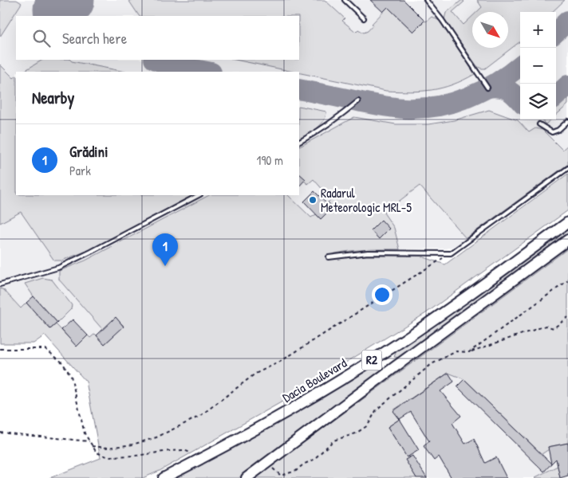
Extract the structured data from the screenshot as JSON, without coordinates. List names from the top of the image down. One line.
{"streets":{"main road":["R2","Dacia Boulevard"]},"places":["Radarul Meteorologic MRL-5"],"north":"bottom right","page":{"map_buttons":["+","−"],"search":"Search here","heading":"Nearby","list":[{"mark":"1","name":"Grădini","note":"Park","value":"190 m"}],"pins":"1"}}
